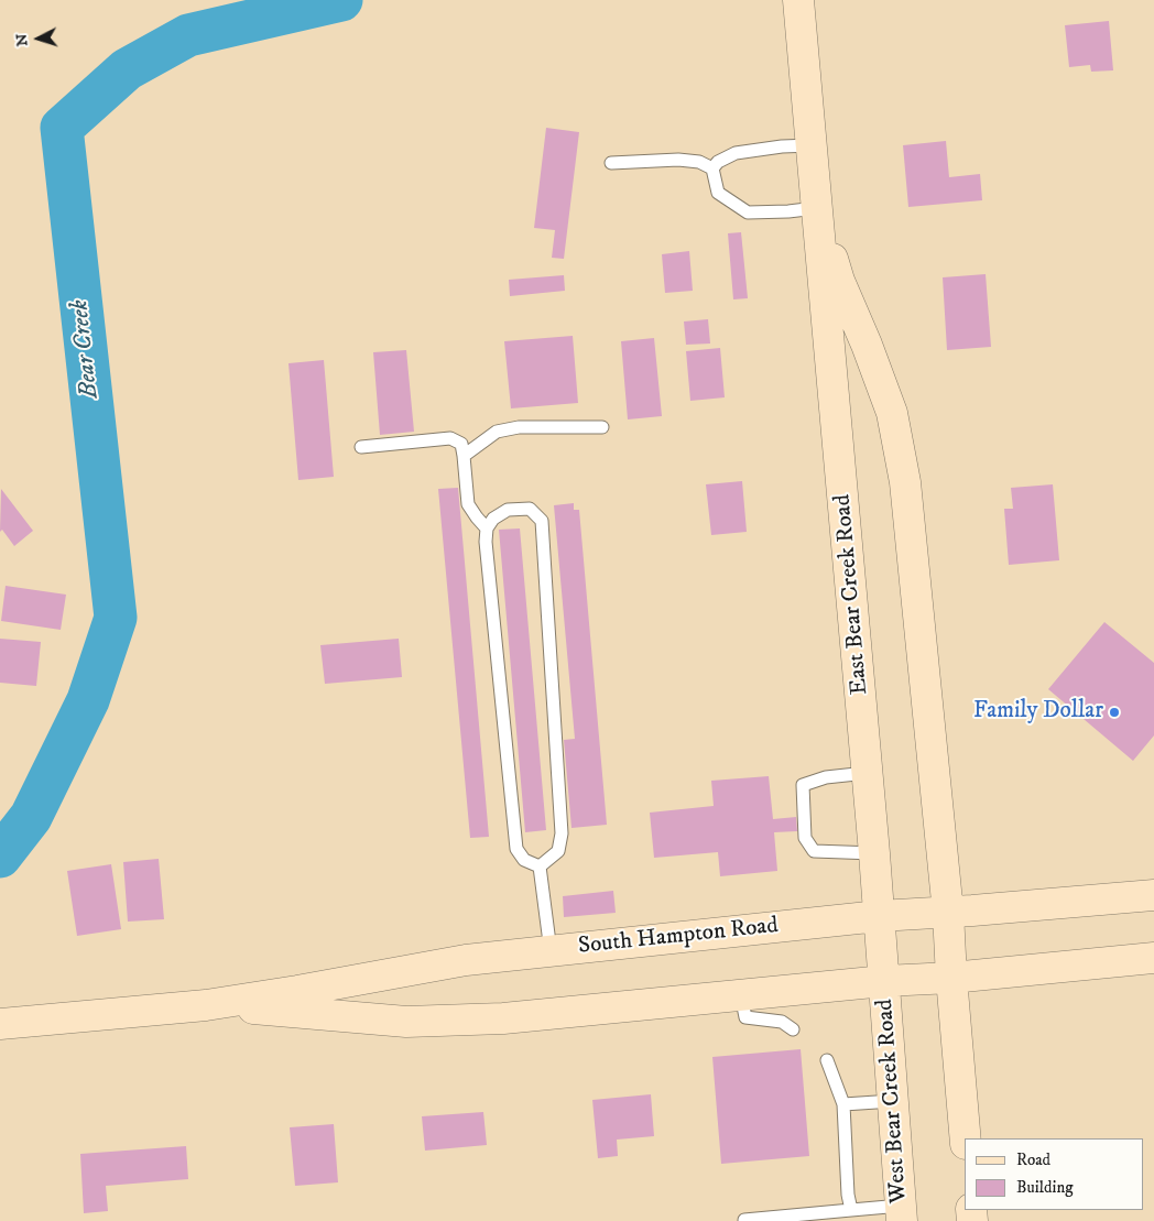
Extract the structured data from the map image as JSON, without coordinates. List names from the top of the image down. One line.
{"streets":{"main road":["East Bear Creek Road","South Hampton Road","West Bear Creek Road"]},"crossings":[["East Bear Creek Road","South Hampton Road"],["East Bear Creek Road","West Bear Creek Road"],["South Hampton Road","West Bear Creek Road"]],"water":["Bear Creek"],"places":["Family Dollar"],"legend":["Road","Building"],"north":"left"}
